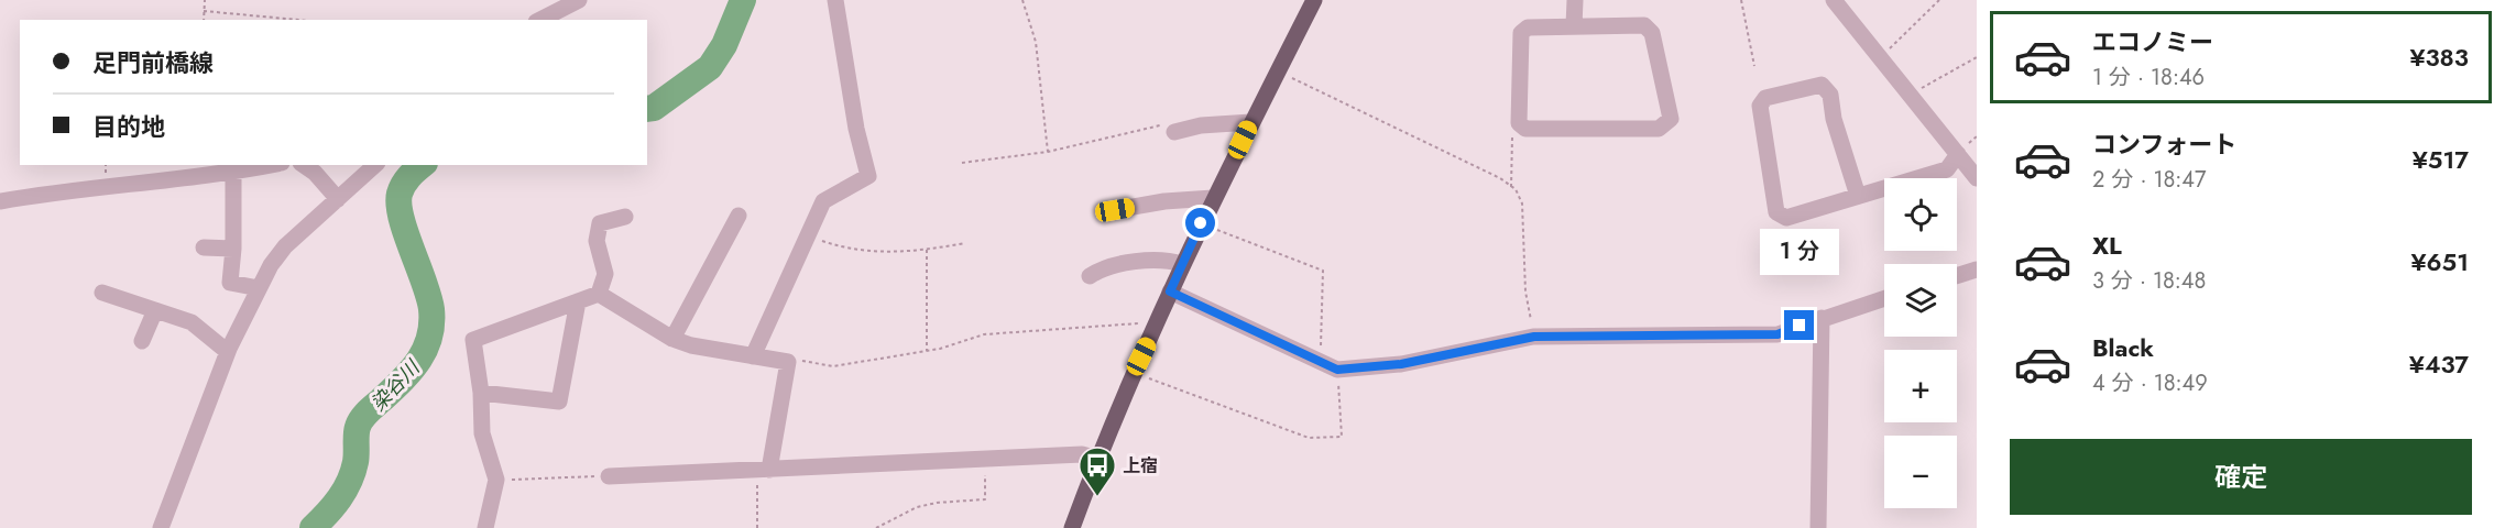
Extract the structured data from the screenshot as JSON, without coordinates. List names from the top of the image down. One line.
{"water":["染谷川"],"places":{"bus stop":["上宿"]},"page":{"list":[{"name":"エコノミー","note":"1 分 · 18:46","value":"¥383"},{"name":"コンフォート","note":"2 分 · 18:47","value":"¥517"},{"name":"XL","note":"3 分 · 18:48","value":"¥651"},{"name":"Black","note":"4 分 · 18:49","value":"¥437"}],"banner":["足門前橋線","目的地"],"map_buttons":["+","−"],"bubble":"1 分","buttons":"確定"}}
